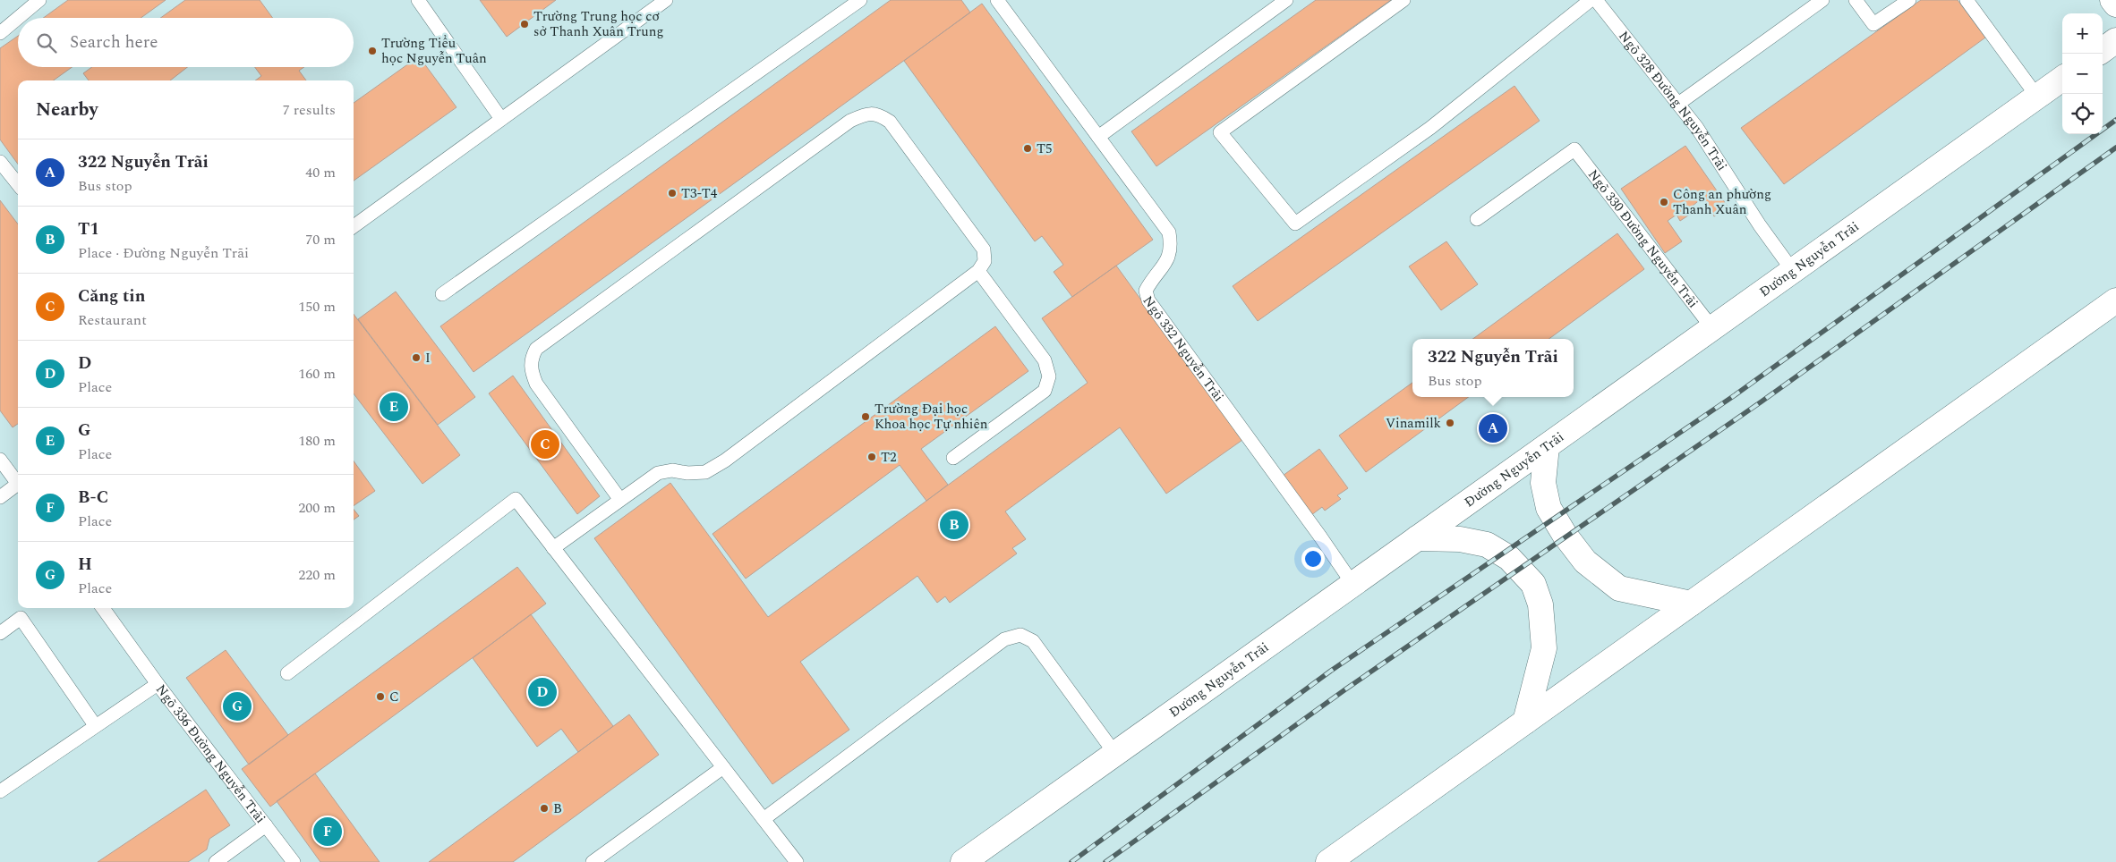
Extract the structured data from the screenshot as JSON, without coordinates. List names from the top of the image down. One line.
{"streets":{"main road":["Đường Nguyễn Trãi"],"lane":["Ngõ 328 Đường Nguyễn Trãi","Ngõ 330 Đường Nguyễn Trãi","Ngõ 332 Nguyễn Trãi","Ngõ 336 Đường Nguyễn Trãi"]},"crossings":[["Ngõ 328 Đường Nguyễn Trãi","Đường Nguyễn Trãi"],["Ngõ 330 Đường Nguyễn Trãi","Đường Nguyễn Trãi"],["Đường Nguyễn Trãi","Ngõ 332 Nguyễn Trãi"]],"places":["Trường Trung học cơ sở Thanh Xuân Trung","Trường Tiểu học Nguyễn Tuân","T5","T3-T4","Công an phường Thanh Xuân","I","Trường Đại học Khoa học Tự nhiên","Vinamilk","T2","C","B"],"page":{"map_buttons":["+","−"],"search":"Search here","heading":["Nearby","7 results"],"list":[{"mark":"A","name":"322 Nguyễn Trãi","note":"Bus stop","value":"40 m"},{"mark":"B","name":"T1","note":"Place · Đường Nguyễn Trãi","value":"70 m"},{"mark":"C","name":"Căng tin","note":"Restaurant","value":"150 m"},{"mark":"D","name":"D","note":"Place","value":"160 m"},{"mark":"E","name":"G","note":"Place","value":"180 m"},{"mark":"F","name":"B-C","note":"Place","value":"200 m"},{"mark":"G","name":"H","note":"Place","value":"220 m"}],"popup":["322 Nguyễn Trãi","Bus stop"],"pins":["E","A","C","B","D","G","F"]}}
